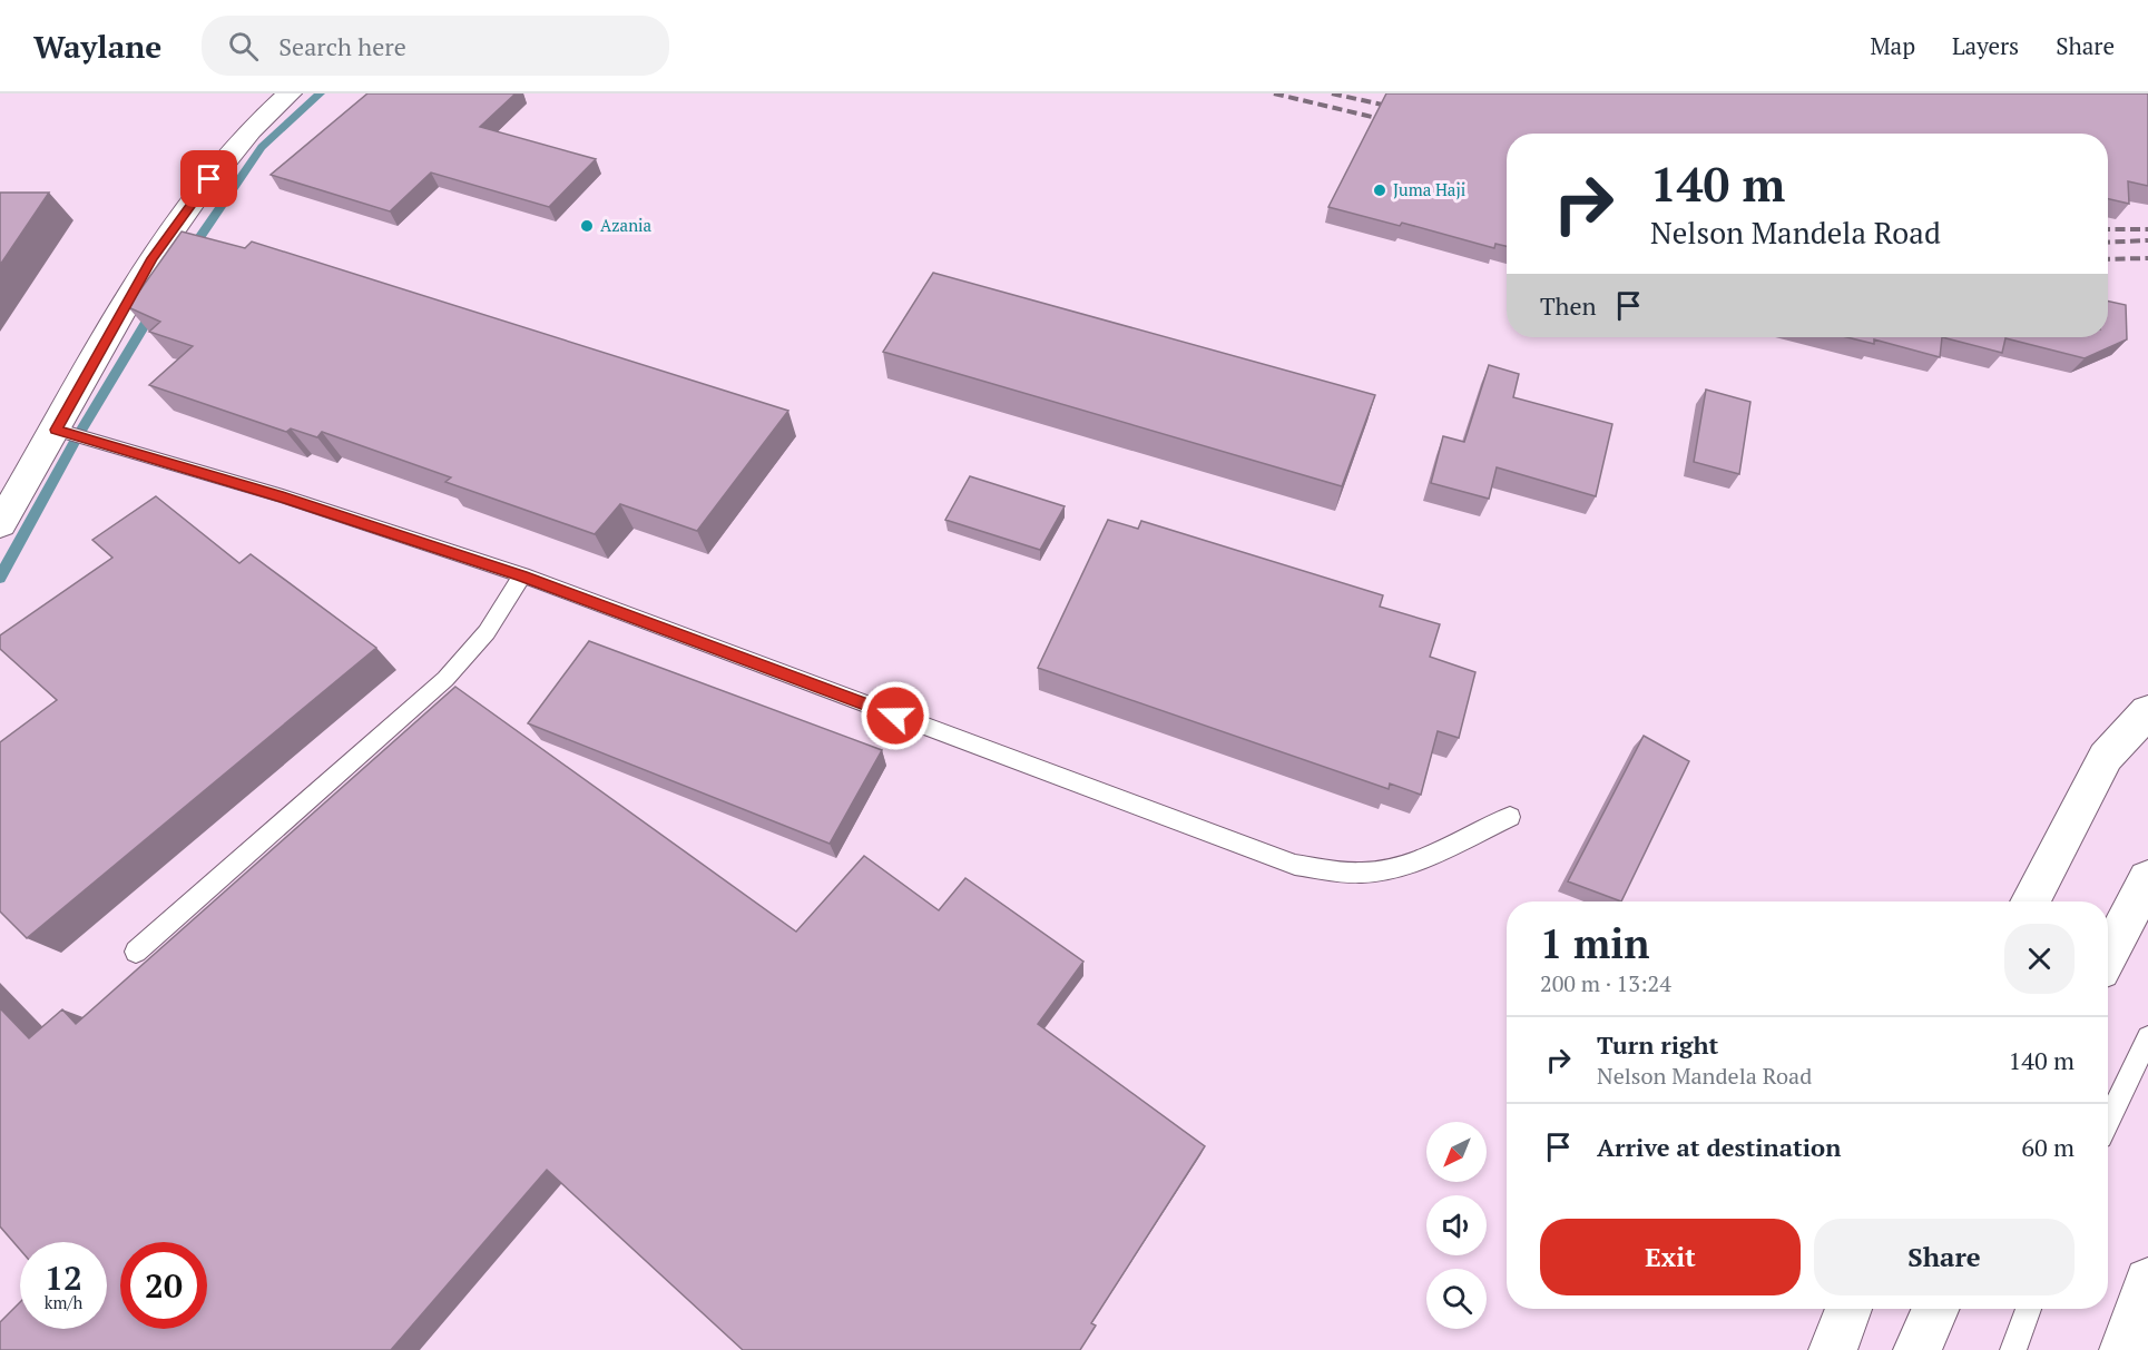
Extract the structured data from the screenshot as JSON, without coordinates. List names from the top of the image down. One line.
{"places":["Juma Haji","Azania"],"north":"bottom left","page":{"header":"Waylane","search":"Search here","nav":["Map","Layers","Share"],"turn":["140 m","Nelson Mandela Road"],"then":"Then","heading":["1 min","200 m · 13:24"],"list":[{"name":"Turn right","note":"Nelson Mandela Road","value":"140 m"},{"name":"Arrive at destination","value":"60 m"}],"buttons":["Exit","Share"],"speed":"12 km/h","limit":"20"}}
